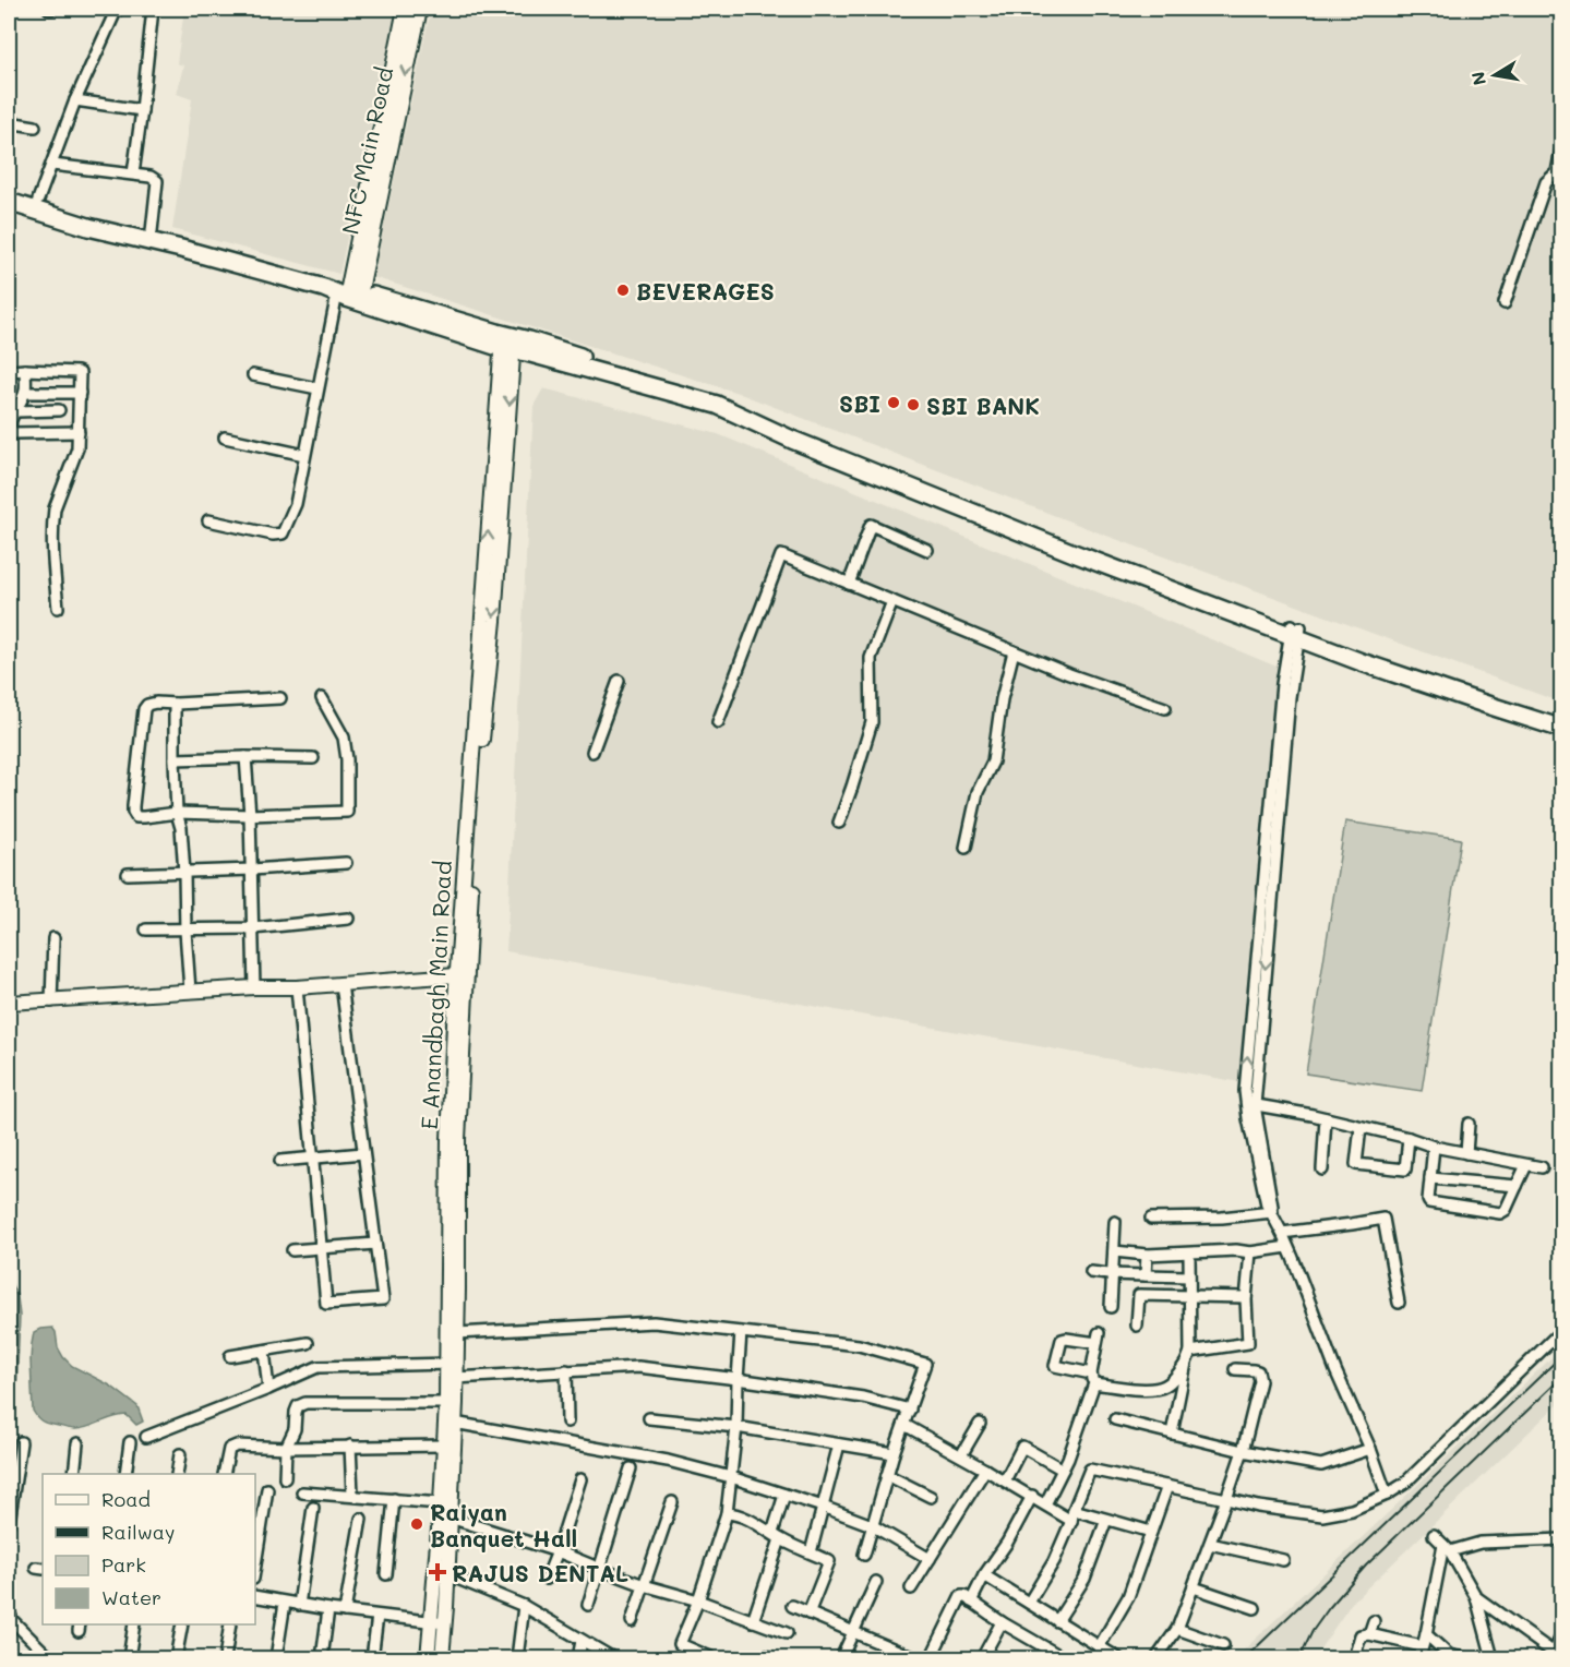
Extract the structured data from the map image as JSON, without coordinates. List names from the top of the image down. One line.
{"streets":{"main road":["NFC Main Road"],"street":["E Anandbagh Main Road"]},"places":{"other":["BEVERAGES","SBI","SBI BANK","Raiyan Banquet Hall"],"health":["RAJUS DENTAL"]},"legend":["Road","Railway","Park","Water"],"north":"left"}
